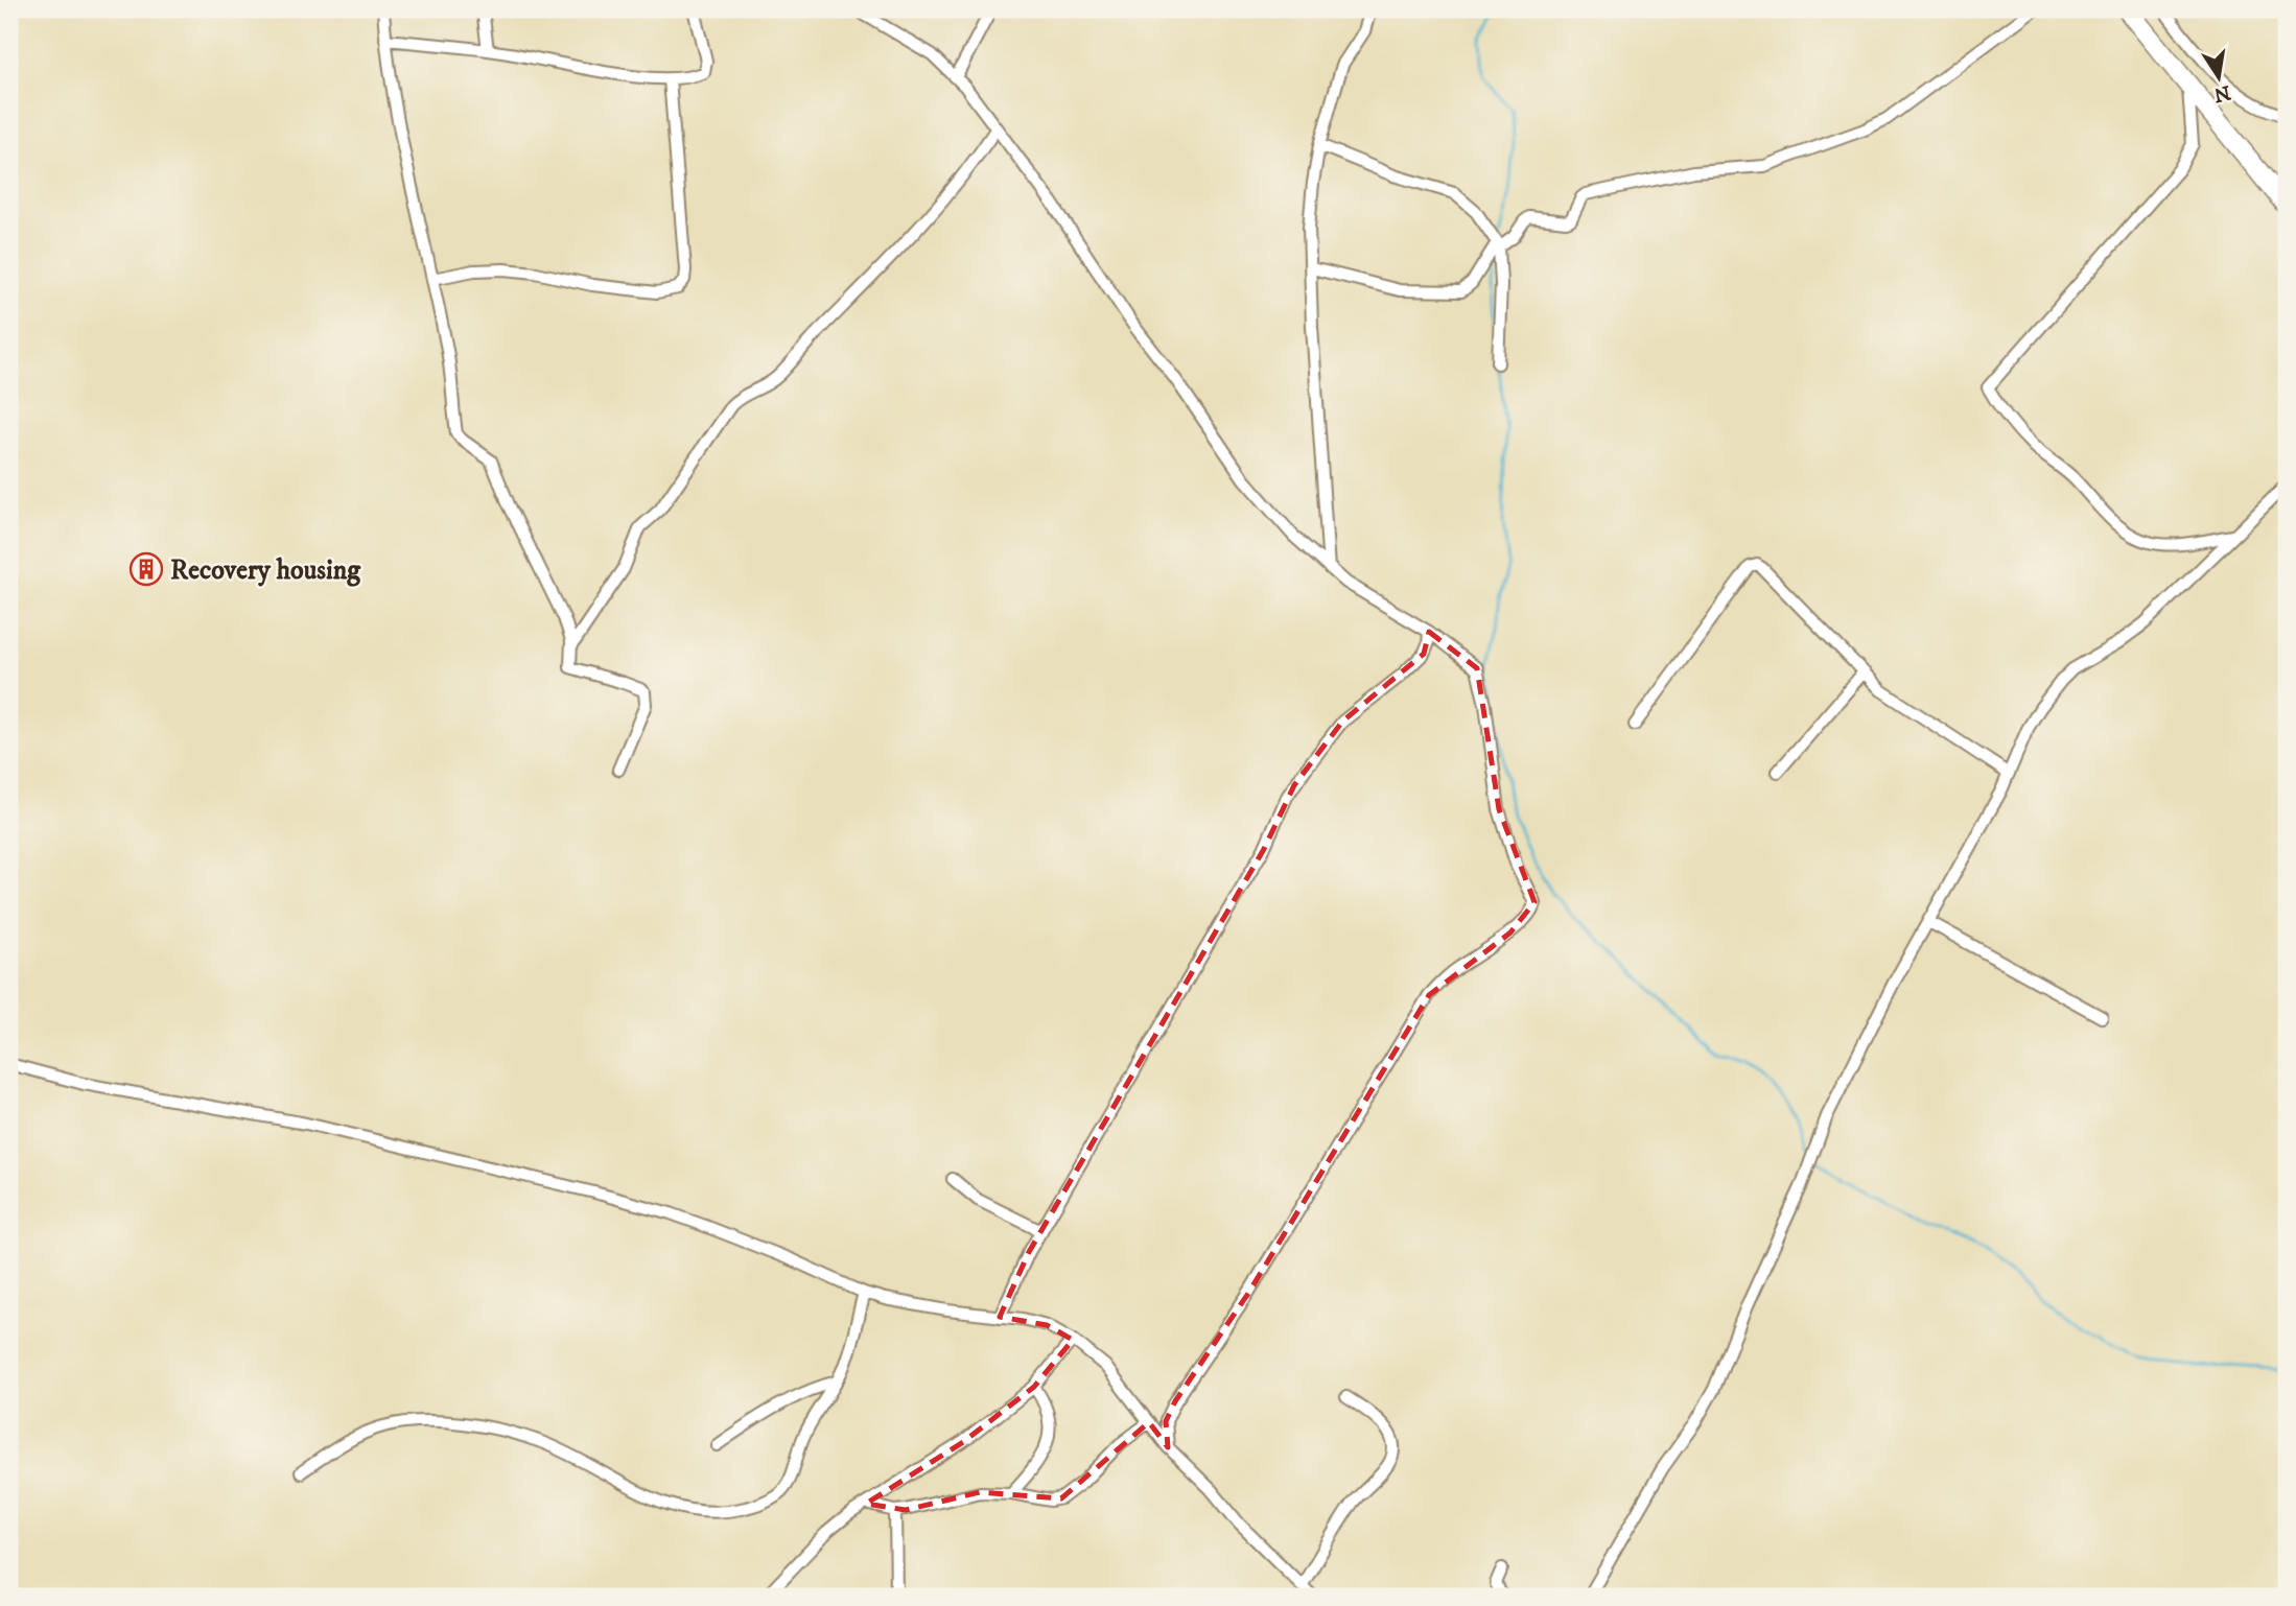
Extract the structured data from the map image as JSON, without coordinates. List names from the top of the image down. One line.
{"places":{"building":["Recovery housing"]},"north":"bottom"}
